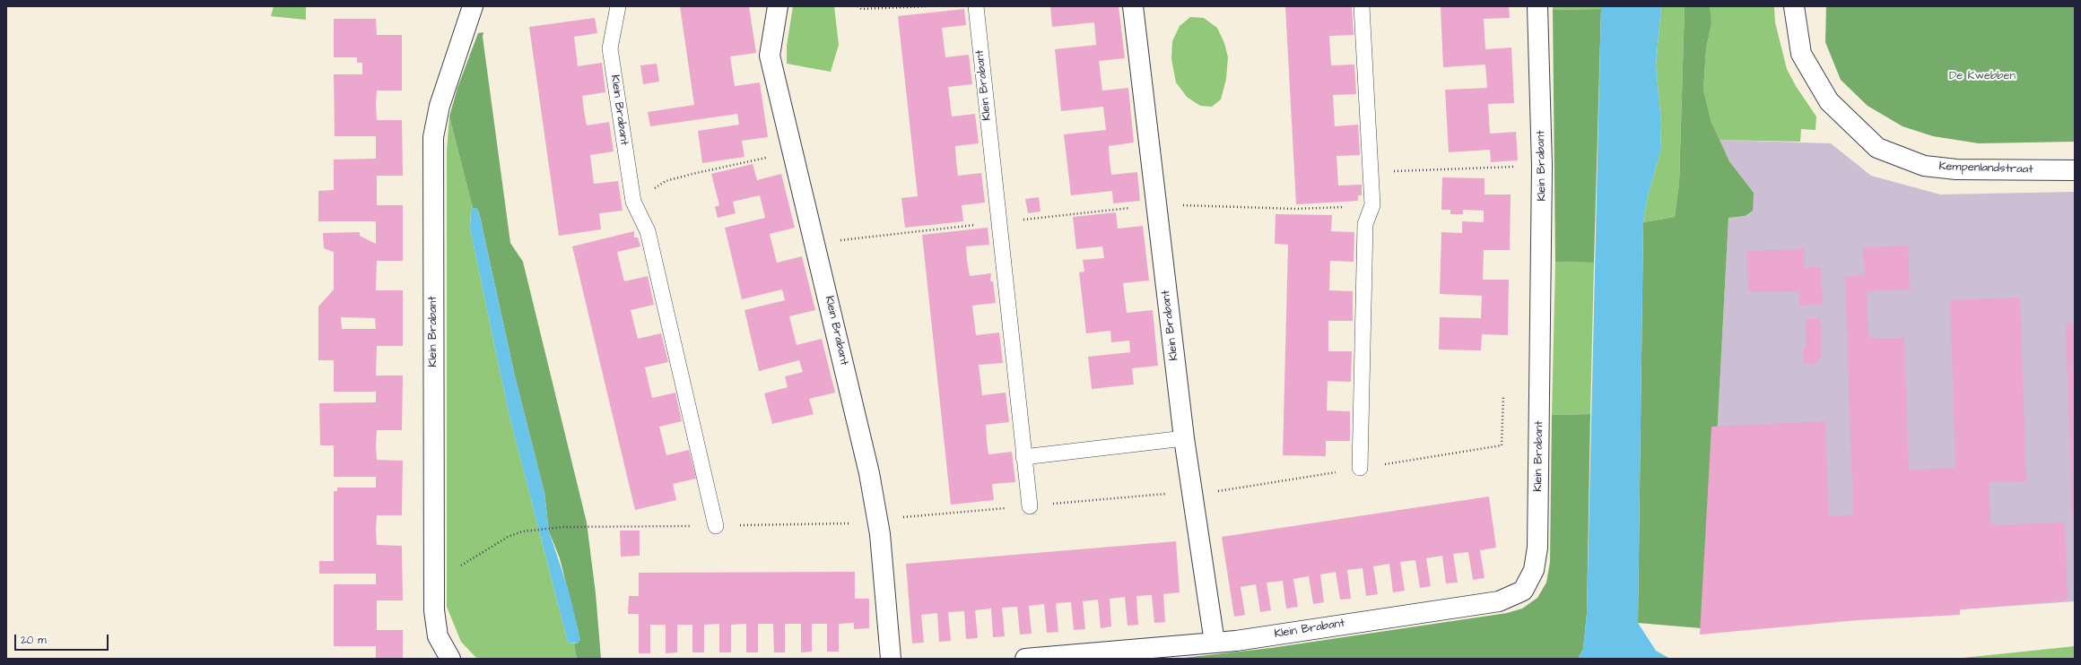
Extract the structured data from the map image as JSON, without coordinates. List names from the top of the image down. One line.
{"streets":{"street":["Klein Brabant","Kempenlandstraat"]},"parks":["De Kwebben"],"scale_bar":"20 m"}
